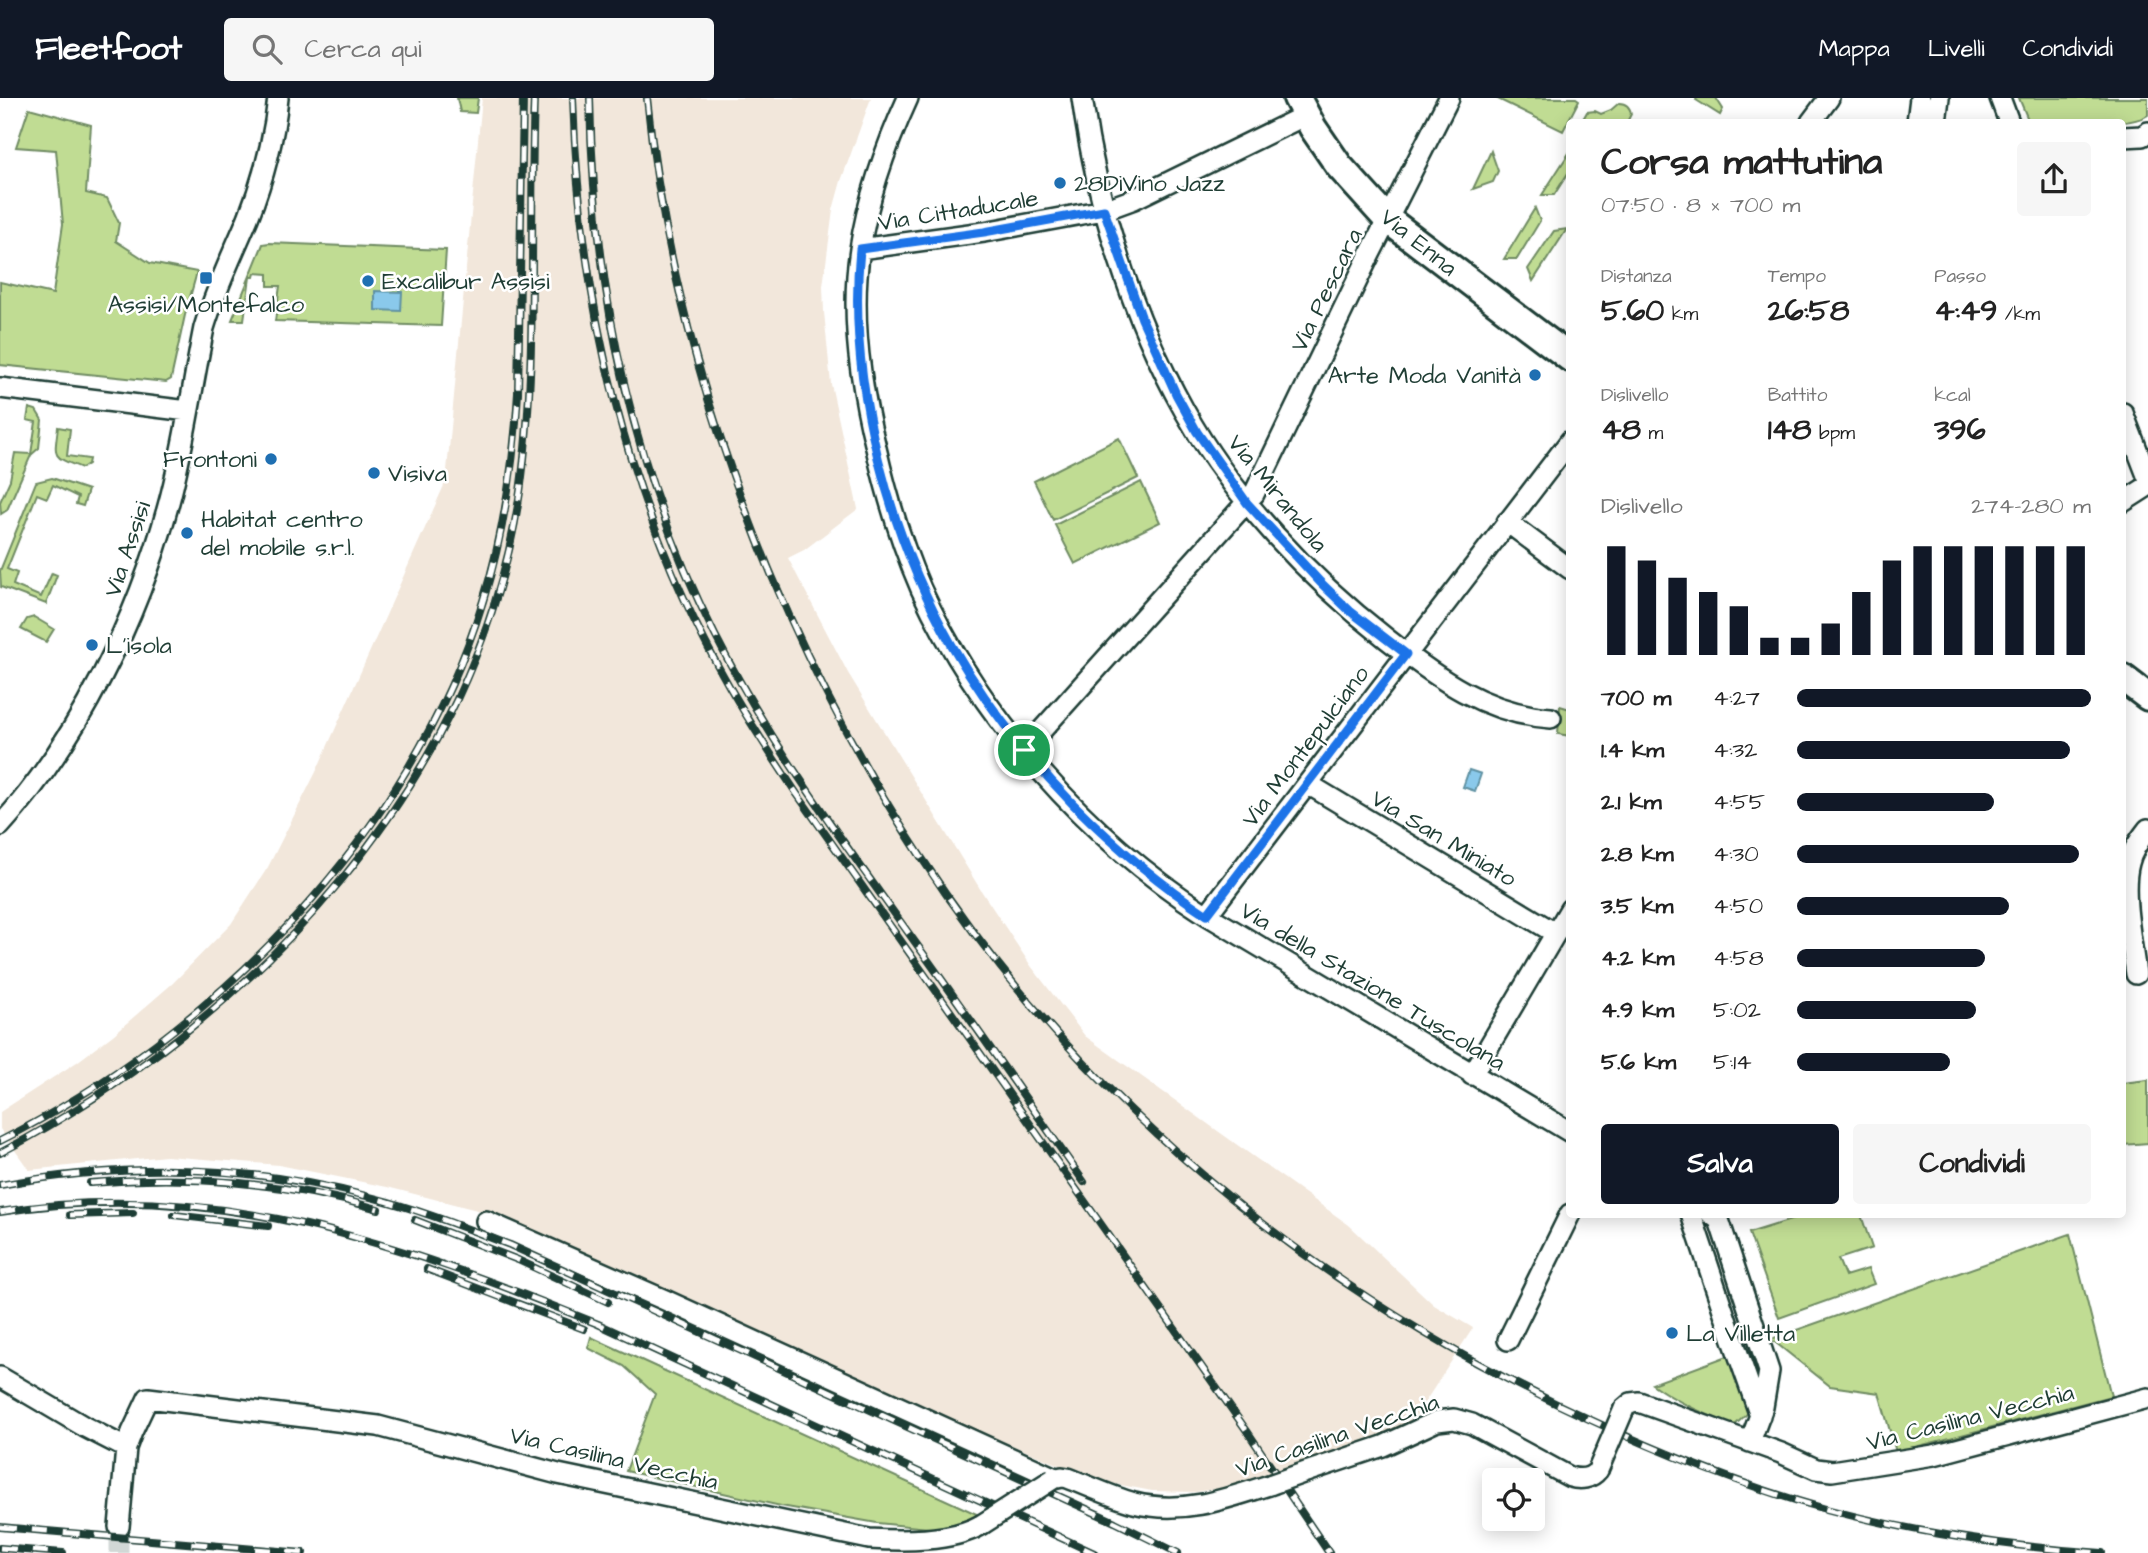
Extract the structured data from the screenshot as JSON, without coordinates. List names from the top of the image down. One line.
{"streets":{"main road":["Via Enna"],"street":["Via Cittaducale","Via Pescara","Via Mirandola","Via Assisi","Via Montepulciano","Via San Miniato","Via della Stazione Tuscolana","Via Casilina Vecchia"]},"crossings":[["Via Cittaducale","Via Enna"],["Via Cittaducale","Via Mirandola"],["Via Cittaducale","Via della Stazione Tuscolana"],["Via Enna","Via Pescara"],["Via Pescara","Via Mirandola"],["Via Pescara","Via della Stazione Tuscolana"],["Via Mirandola","Via Montepulciano"],["Via Montepulciano","Via San Miniato"],["Via Montepulciano","Via della Stazione Tuscolana"]],"places":{"other":["28DiVino Jazz","Excalibur Assisi","Arte Moda Vanità","Frontoni","Visiva","Habitat centro del mobile s.r.l.","L'isola","La Villetta"],"transit":["Assisi/Montefalco"]},"page":{"header":"Fleetfoot","search":"Cerca qui","nav":["Mappa","Livelli","Condividi"],"heading":["Corsa mattutina","07:50 · 8 × 700 m"],"stats":[["Distanza","5.60 km"],["Tempo","26:58"],["Passo","4:49 /km"],["Dislivello","48 m"],["Battito","148 bpm"],["kcal","396"]],"chart":["Dislivello","274–280 m"],"list":[{"name":"700 m","note":"4:27"},{"name":"1.4 km","note":"4:32"},{"name":"2.1 km","note":"4:55"},{"name":"2.8 km","note":"4:30"},{"name":"3.5 km","note":"4:50"},{"name":"4.2 km","note":"4:58"},{"name":"4.9 km","note":"5:02"},{"name":"5.6 km","note":"5:14"}],"buttons":["Salva","Condividi"]}}
